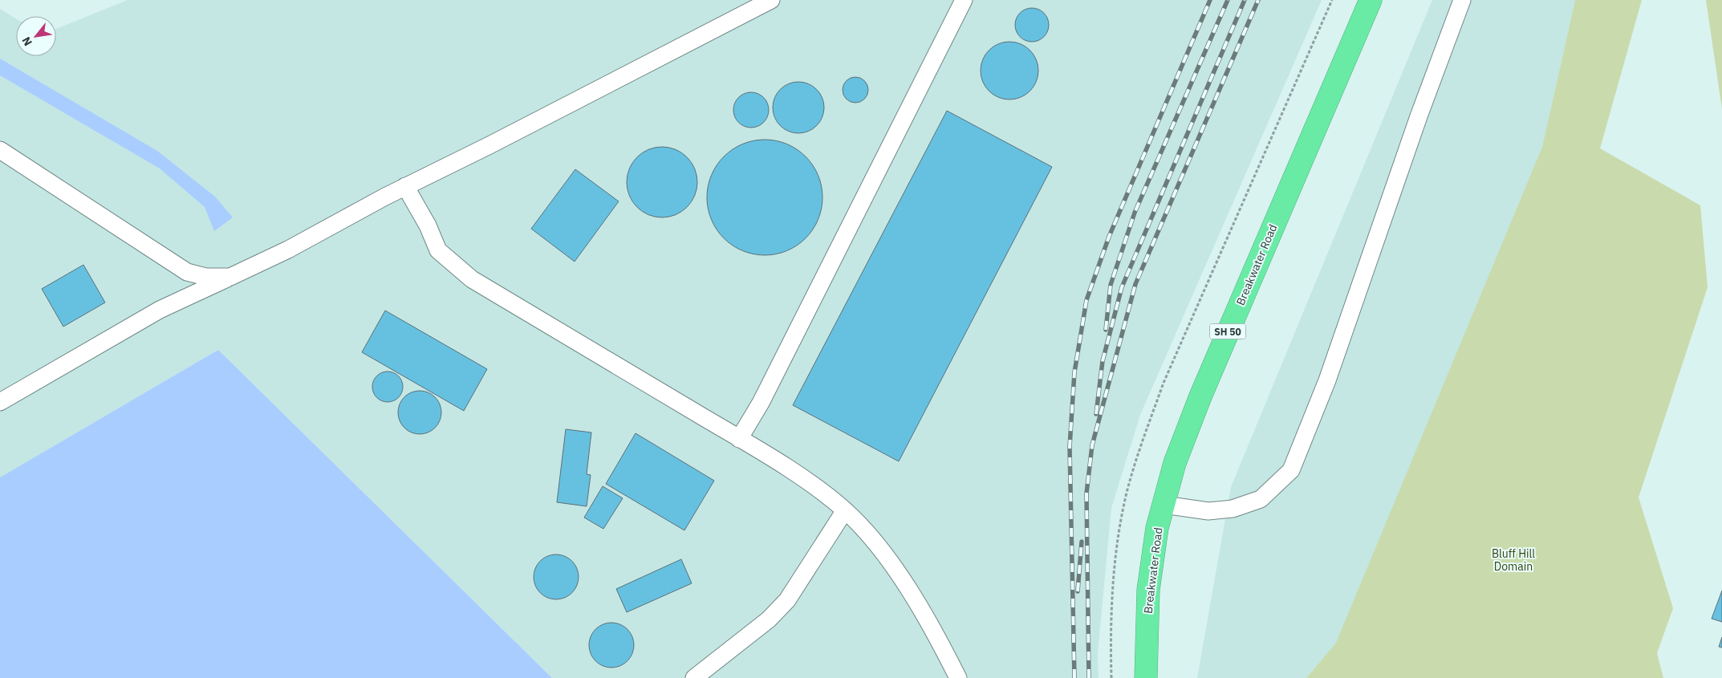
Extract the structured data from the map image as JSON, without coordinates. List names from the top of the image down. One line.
{"streets":{"highway":["Breakwater Road","SH 50"]},"parks":["Bluff Hill Domain"],"north":"bottom left"}
